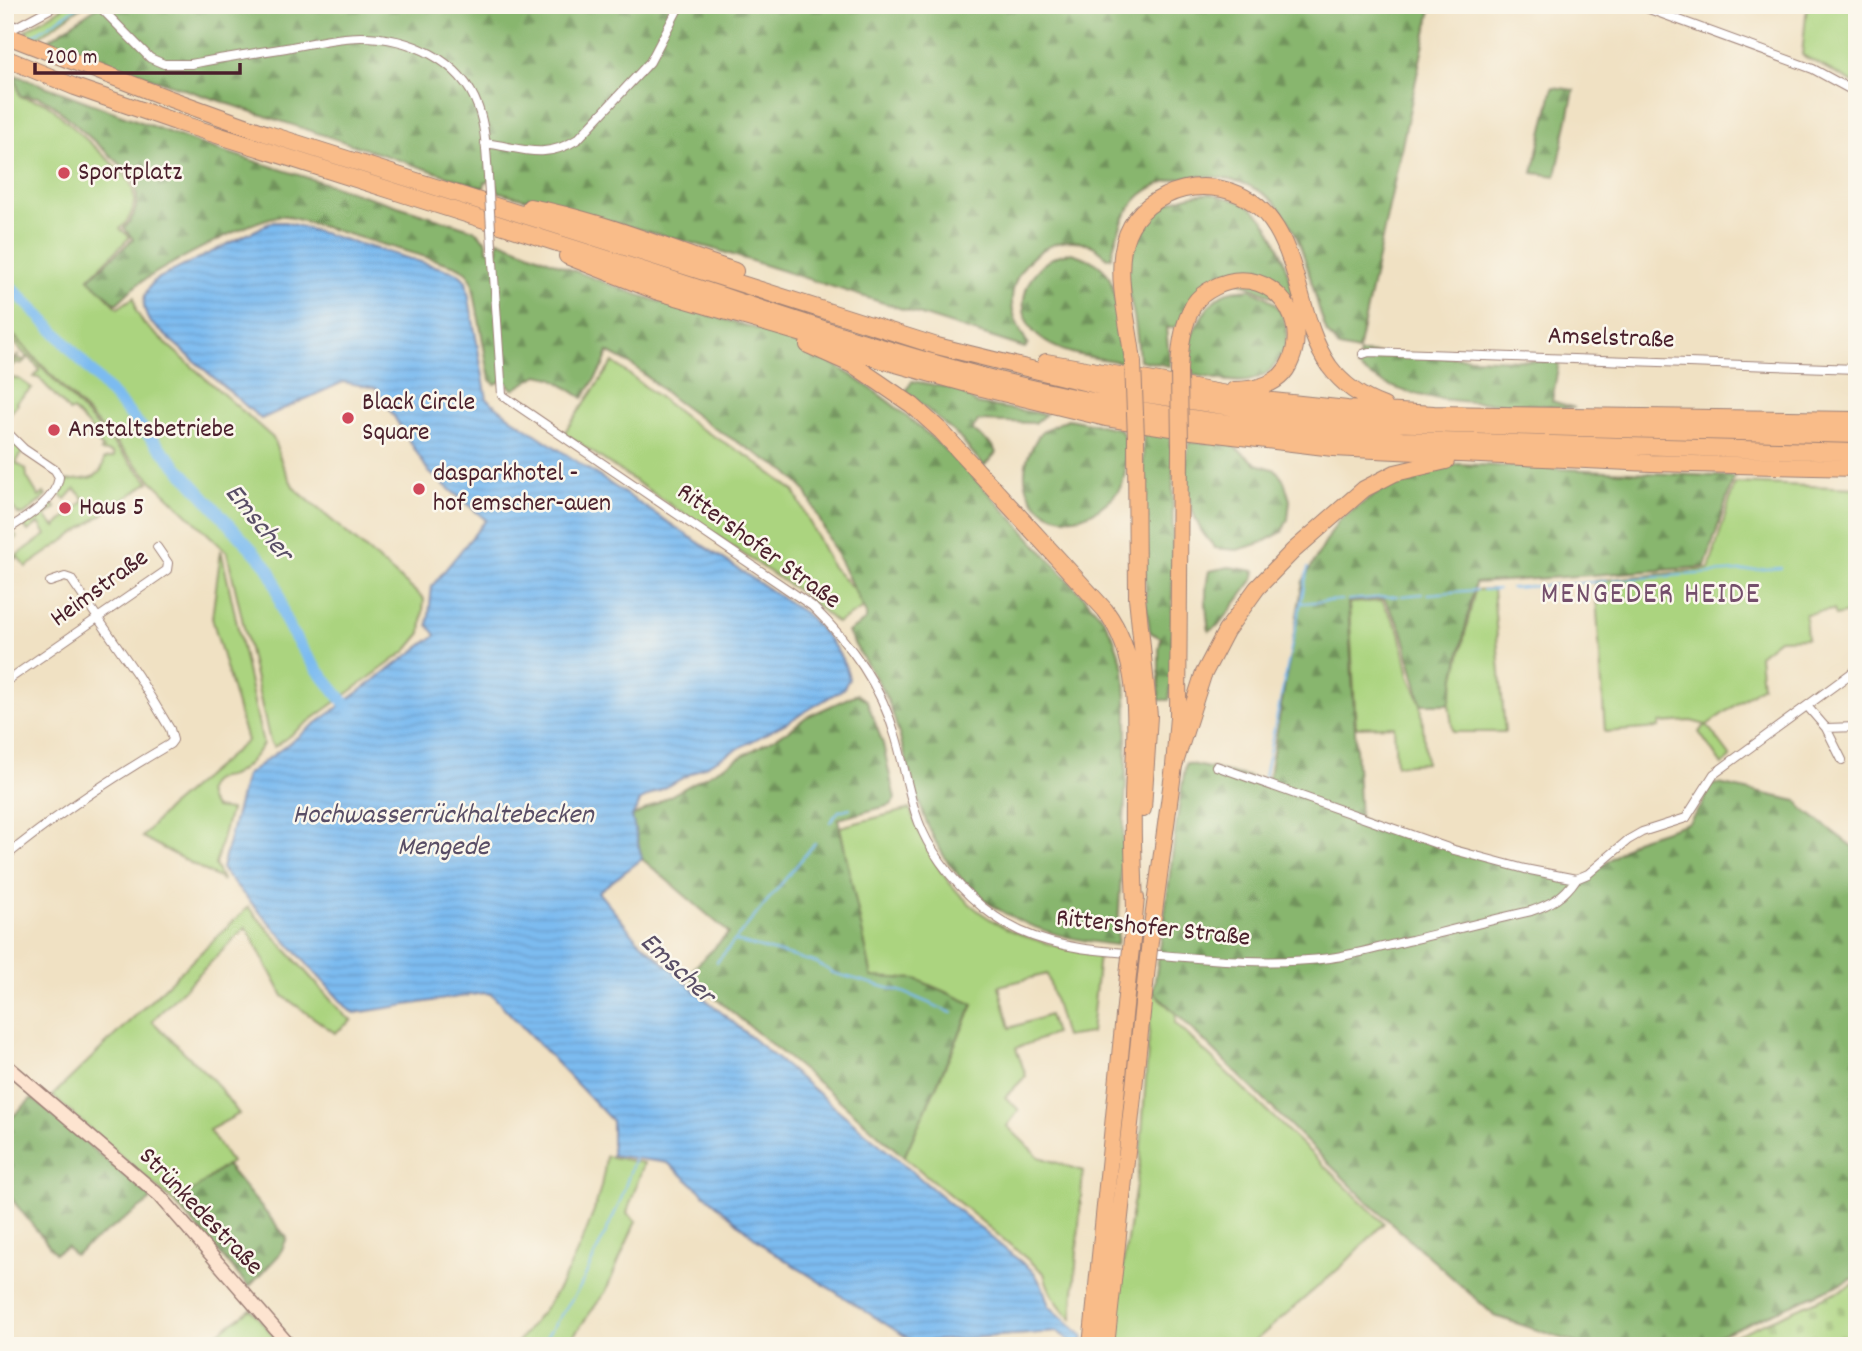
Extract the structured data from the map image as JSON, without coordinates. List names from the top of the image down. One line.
{"streets":{"main road":["Strünkedestraße"],"street":["Amselstraße","Rittershofer Straße","Heimstraße"]},"districts":["MENGEDER HEIDE"],"water":["Emscher","Hochwasserrückhaltebecken Mengede"],"places":["Sportplatz","Black Circle Square","Anstaltsbetriebe","dasparkhotel - hof emscher-auen","Haus 5"],"scale_bar":"200 m"}
